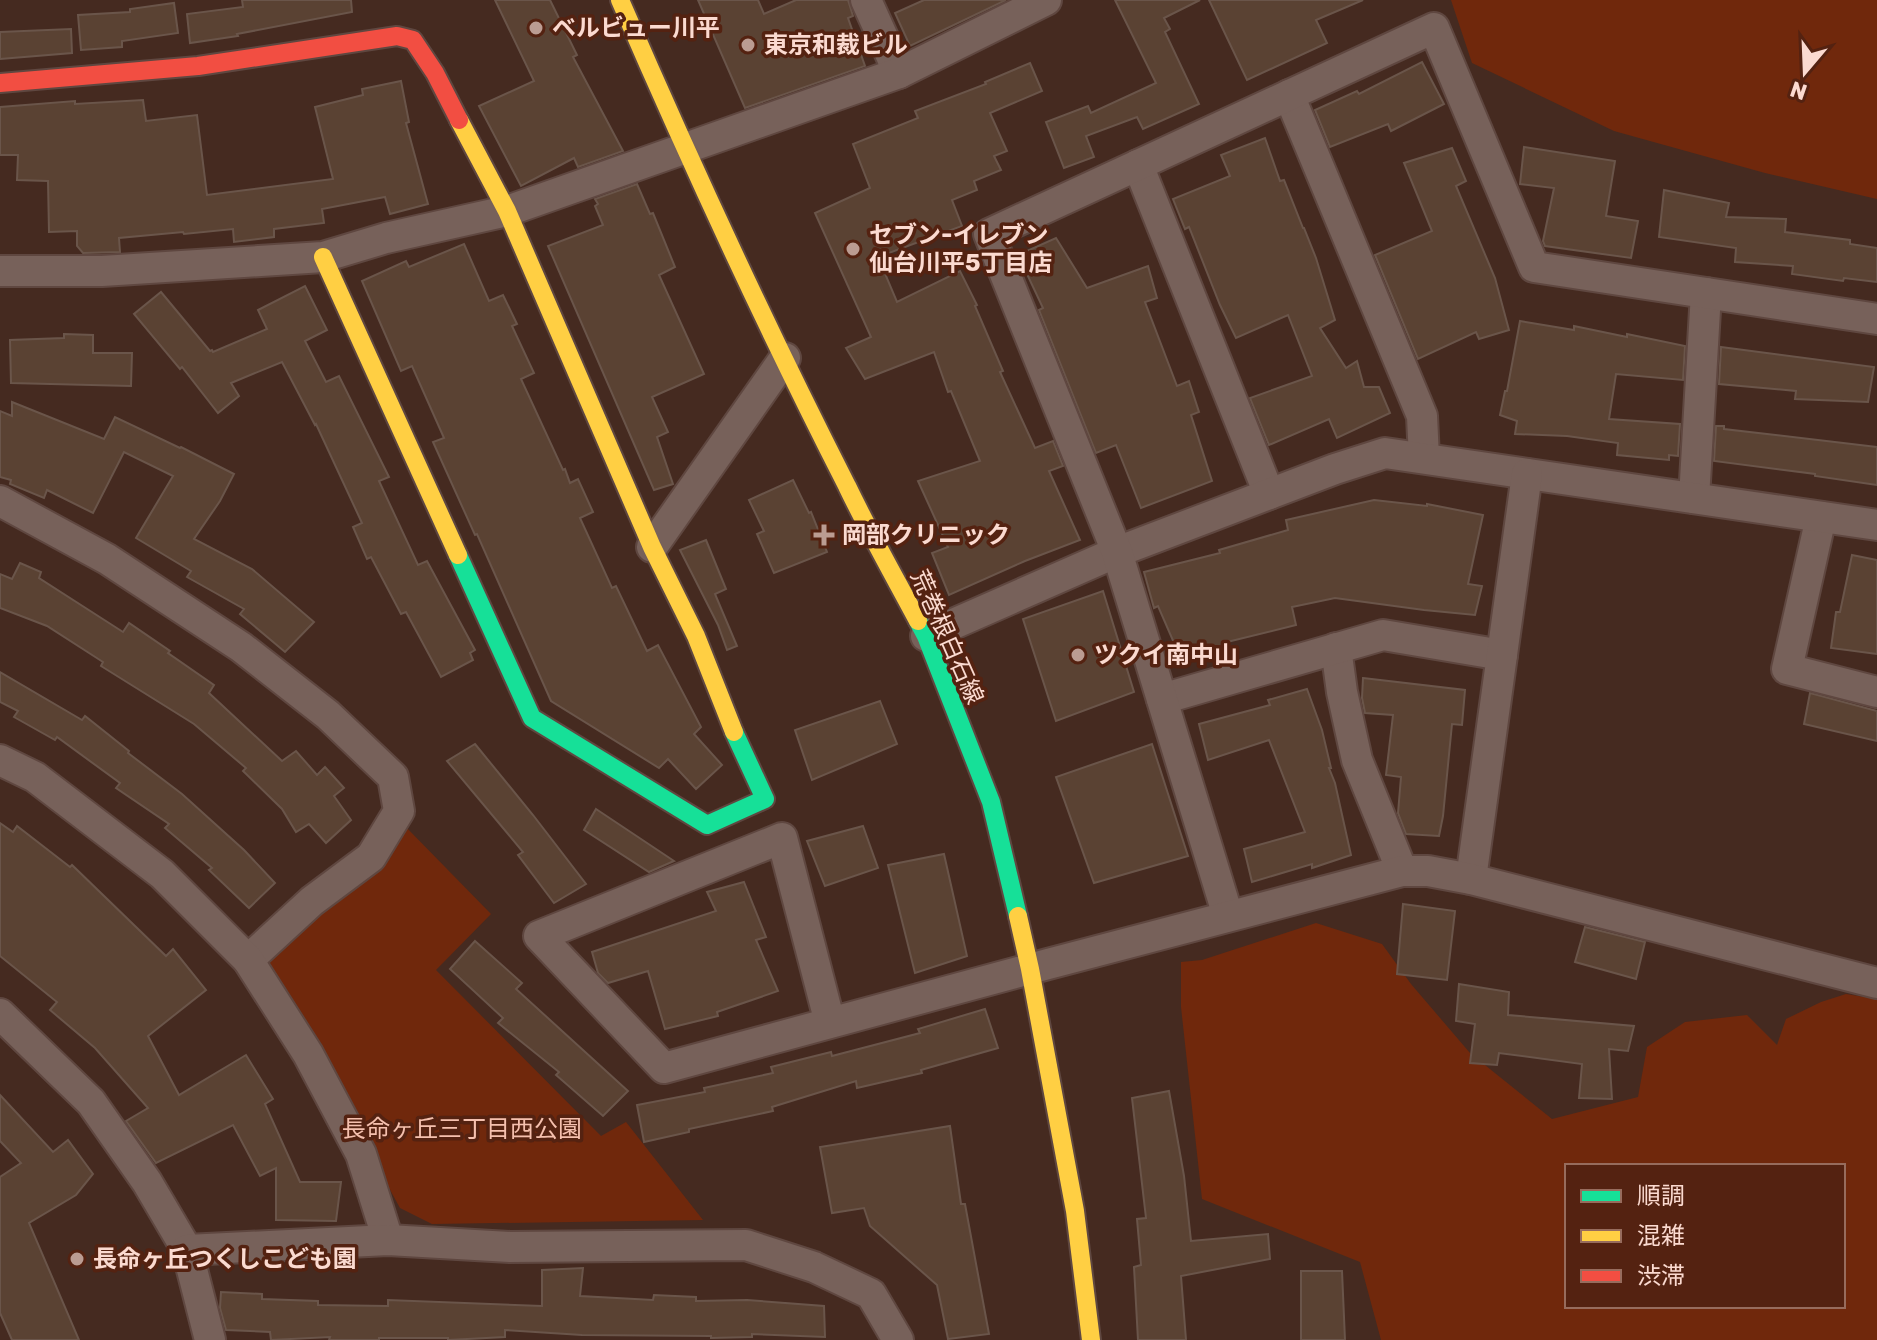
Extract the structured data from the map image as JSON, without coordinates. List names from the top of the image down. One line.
{"streets":{"street":["荒巻根白石線"]},"parks":["長命ヶ丘三丁目西公園"],"places":{"other":["ベルビュー川平","東京和裁ビル","セブン-イレブン 仙台川平5丁目店","ツクイ南中山","長命ヶ丘つくしこども園"],"health":["岡部クリニック"]},"legend":["順調","混雑","渋滞"],"north":"bottom"}
